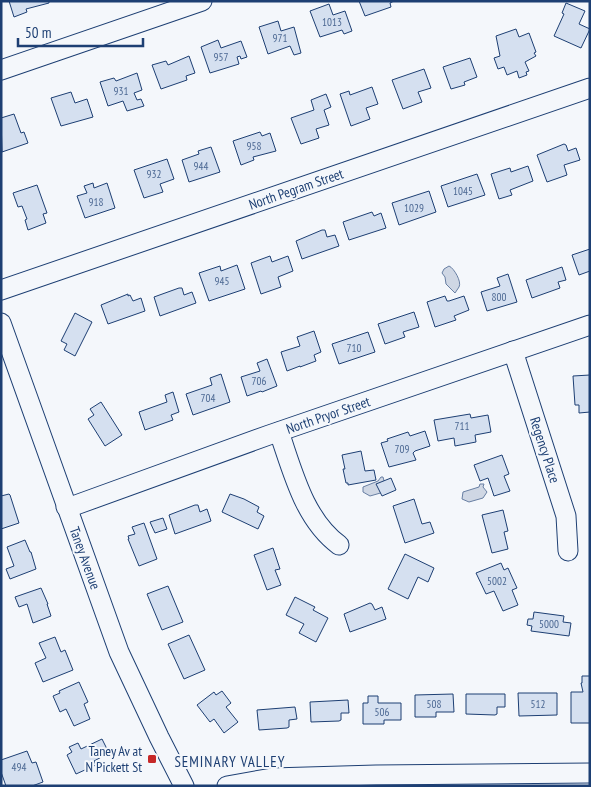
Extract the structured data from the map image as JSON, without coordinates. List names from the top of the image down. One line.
{"streets":{"street":["North Pegram Street","North Pryor Street","Regency Place","Taney Avenue"]},"crossings":[["North Pryor Street","Regency Place"],["North Pryor Street","Taney Avenue"]],"districts":["SEMINARY VALLEY"],"places":{"transit":["Taney Av at N Pickett St"]},"house_numbers":["1013","971","957","931","958","944","932","1045","918","1029","945","800","710","706","704","711","709","5002","5000","508","512","506","494"],"scale_bar":"50 m"}
